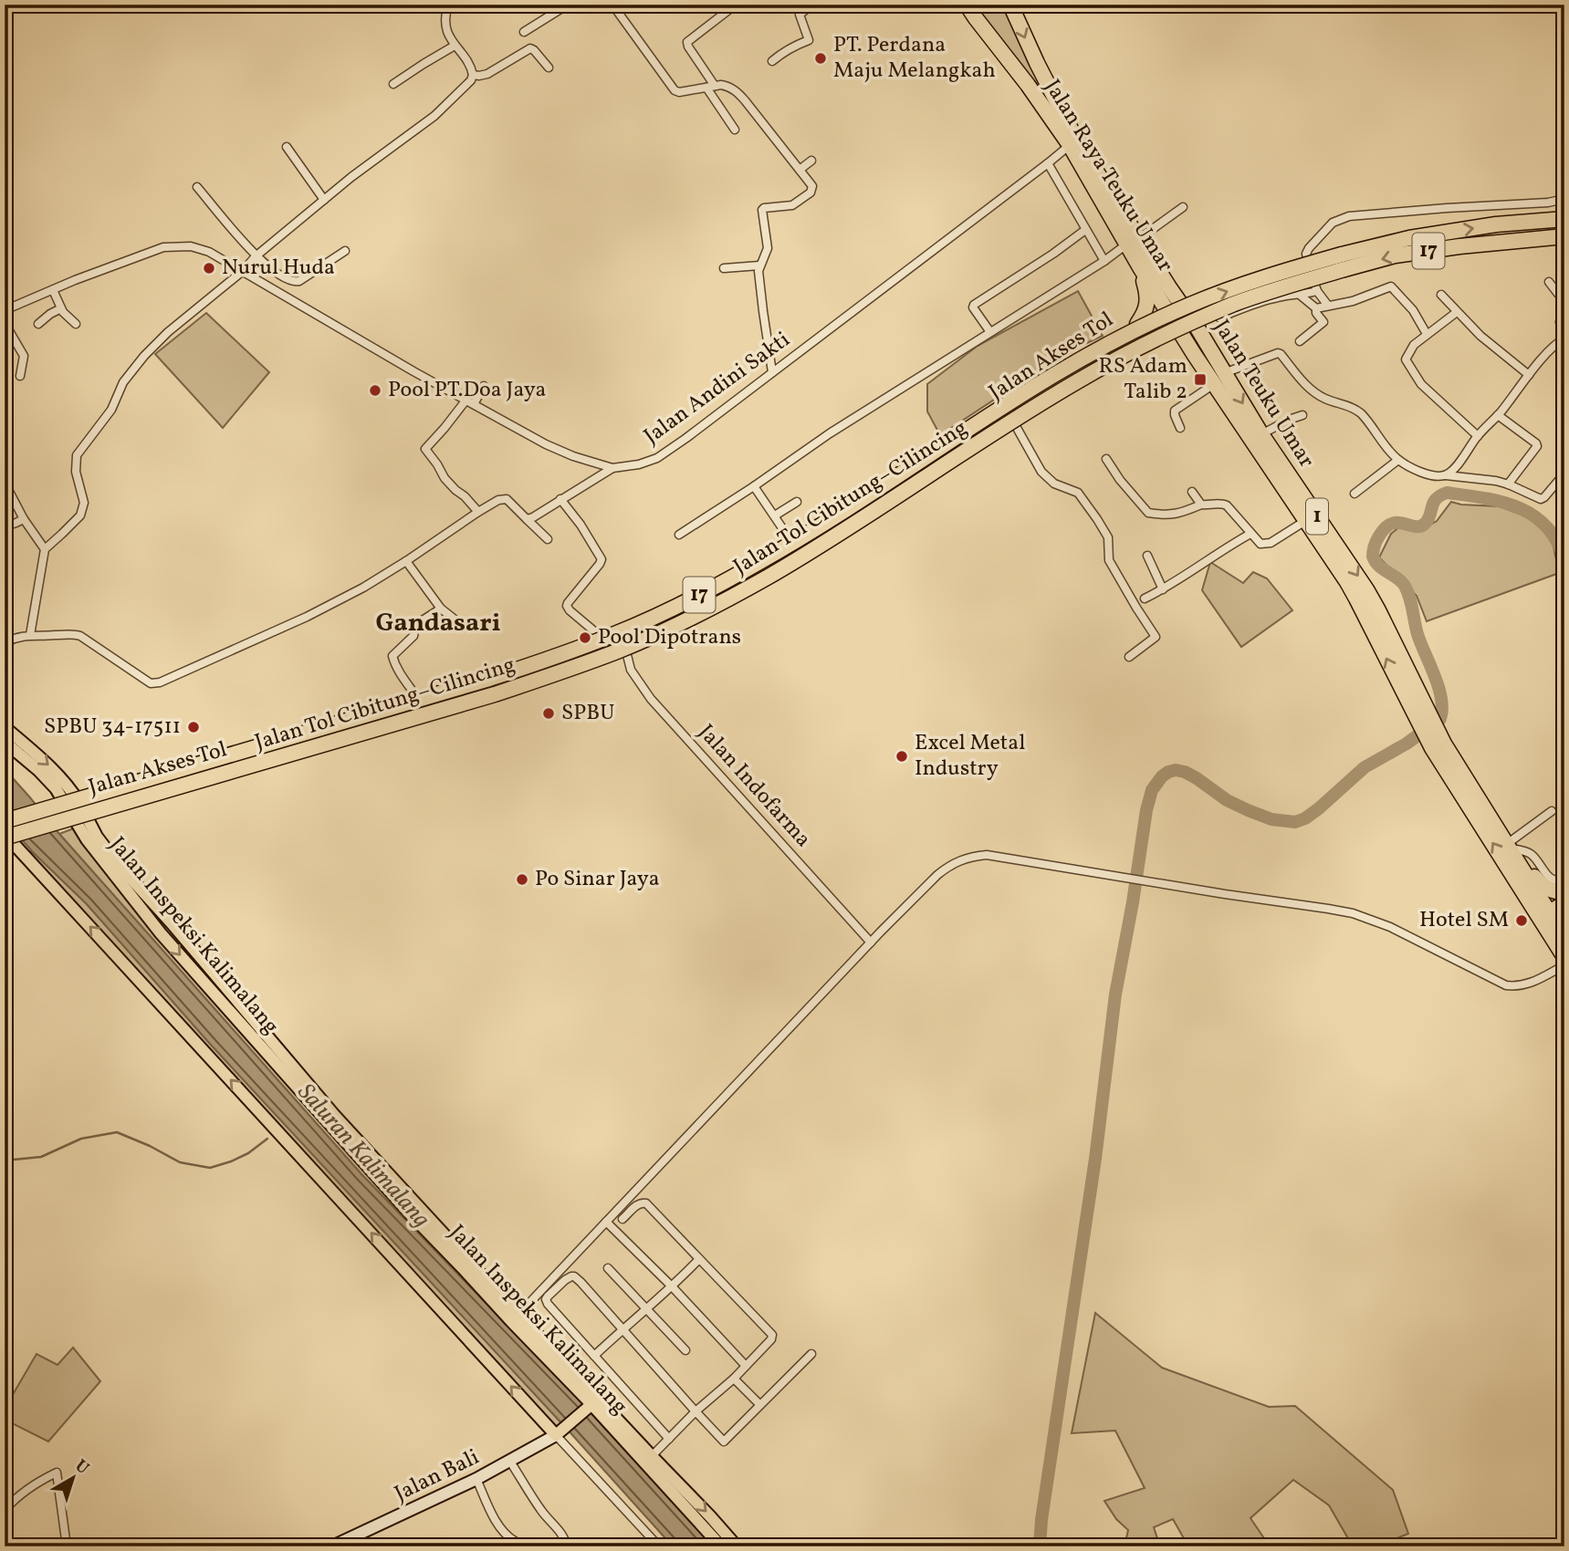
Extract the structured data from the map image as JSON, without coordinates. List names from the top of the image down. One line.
{"streets":{"highway":["Jalan Raya Teuku Umar","17","Jalan Teuku Umar","Jalan Tol Cibitung–Cilincing","1"],"main road":["Jalan Akses Tol","Jalan Inspeksi Kalimalang"],"street":["Jalan Andini Sakti","Jalan Indofarma","Jalan Bali"]},"crossings":[["Jalan Raya Teuku Umar","Jalan Akses Tol"],["Jalan Raya Teuku Umar","Jalan Andini Sakti"],["Jalan Raya Teuku Umar","Jalan Teuku Umar"],["Jalan Akses Tol","Jalan Teuku Umar"],["Jalan Akses Tol","Jalan Tol Cibitung–Cilincing"],["Jalan Akses Tol","Jalan Indofarma"],["Jalan Akses Tol","Jalan Inspeksi Kalimalang"],["Jalan Teuku Umar","1"]],"districts":["Gandasari"],"water":["Saluran Kalimalang"],"places":{"other":["PT. Perdana Maju Melangkah","Nurul Huda","Pool PT.Doa Jaya","Pool Dipotrans","SPBU","SPBU 34-17511","Excel Metal Industry","Po Sinar Jaya","Hotel SM"],"transit":["RS Adam Talib 2"]},"north":"top right"}
